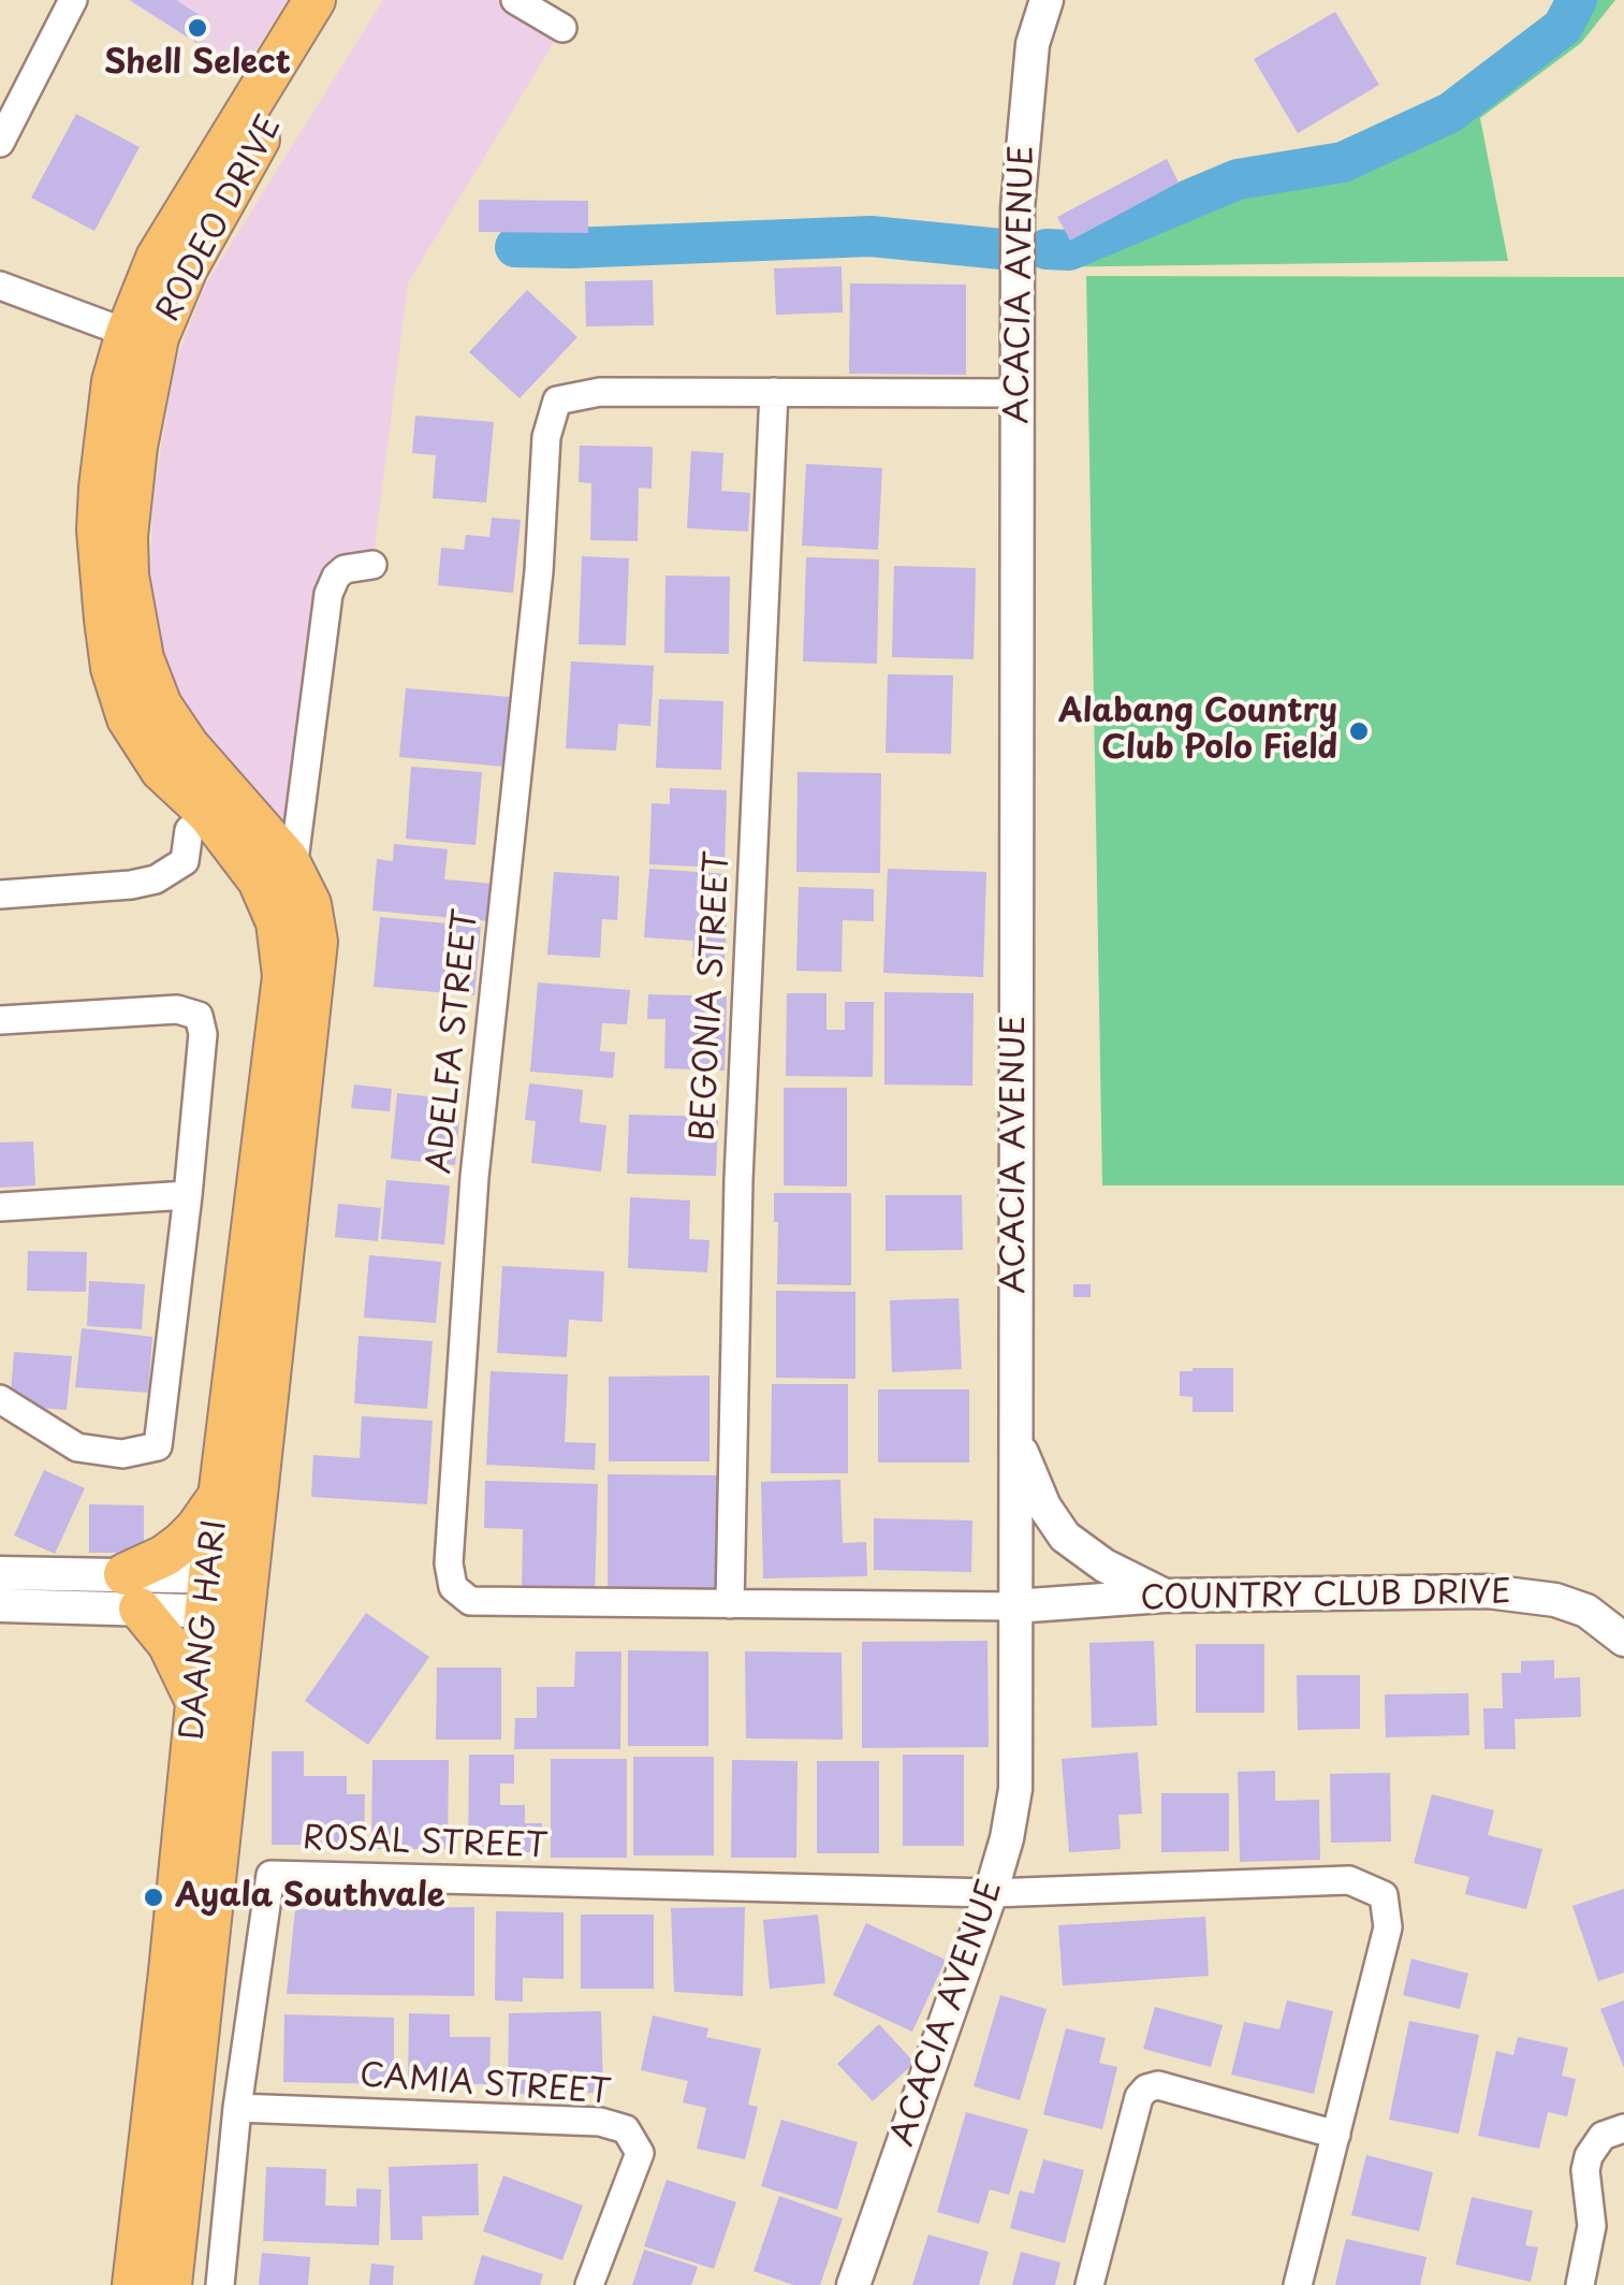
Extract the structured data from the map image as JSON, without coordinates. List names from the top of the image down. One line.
{"streets":{"main road":["RODEO DRIVE","DAANG HARI"],"street":["ACACIA AVENUE","BEGONIA STREET","ADELFA STREET","COUNTRY CLUB DRIVE","ROSAL STREET","CAMIA STREET"]},"crossings":[["RODEO DRIVE","DAANG HARI"],["ACACIA AVENUE","ADELFA STREET"],["ACACIA AVENUE","COUNTRY CLUB DRIVE"],["ACACIA AVENUE","ROSAL STREET"],["BEGONIA STREET","ADELFA STREET"],["ADELFA STREET","COUNTRY CLUB DRIVE"],["ROSAL STREET","CAMIA STREET"]],"places":["Shell Select","Alabang Country Club Polo Field","Ayala Southvale"]}
